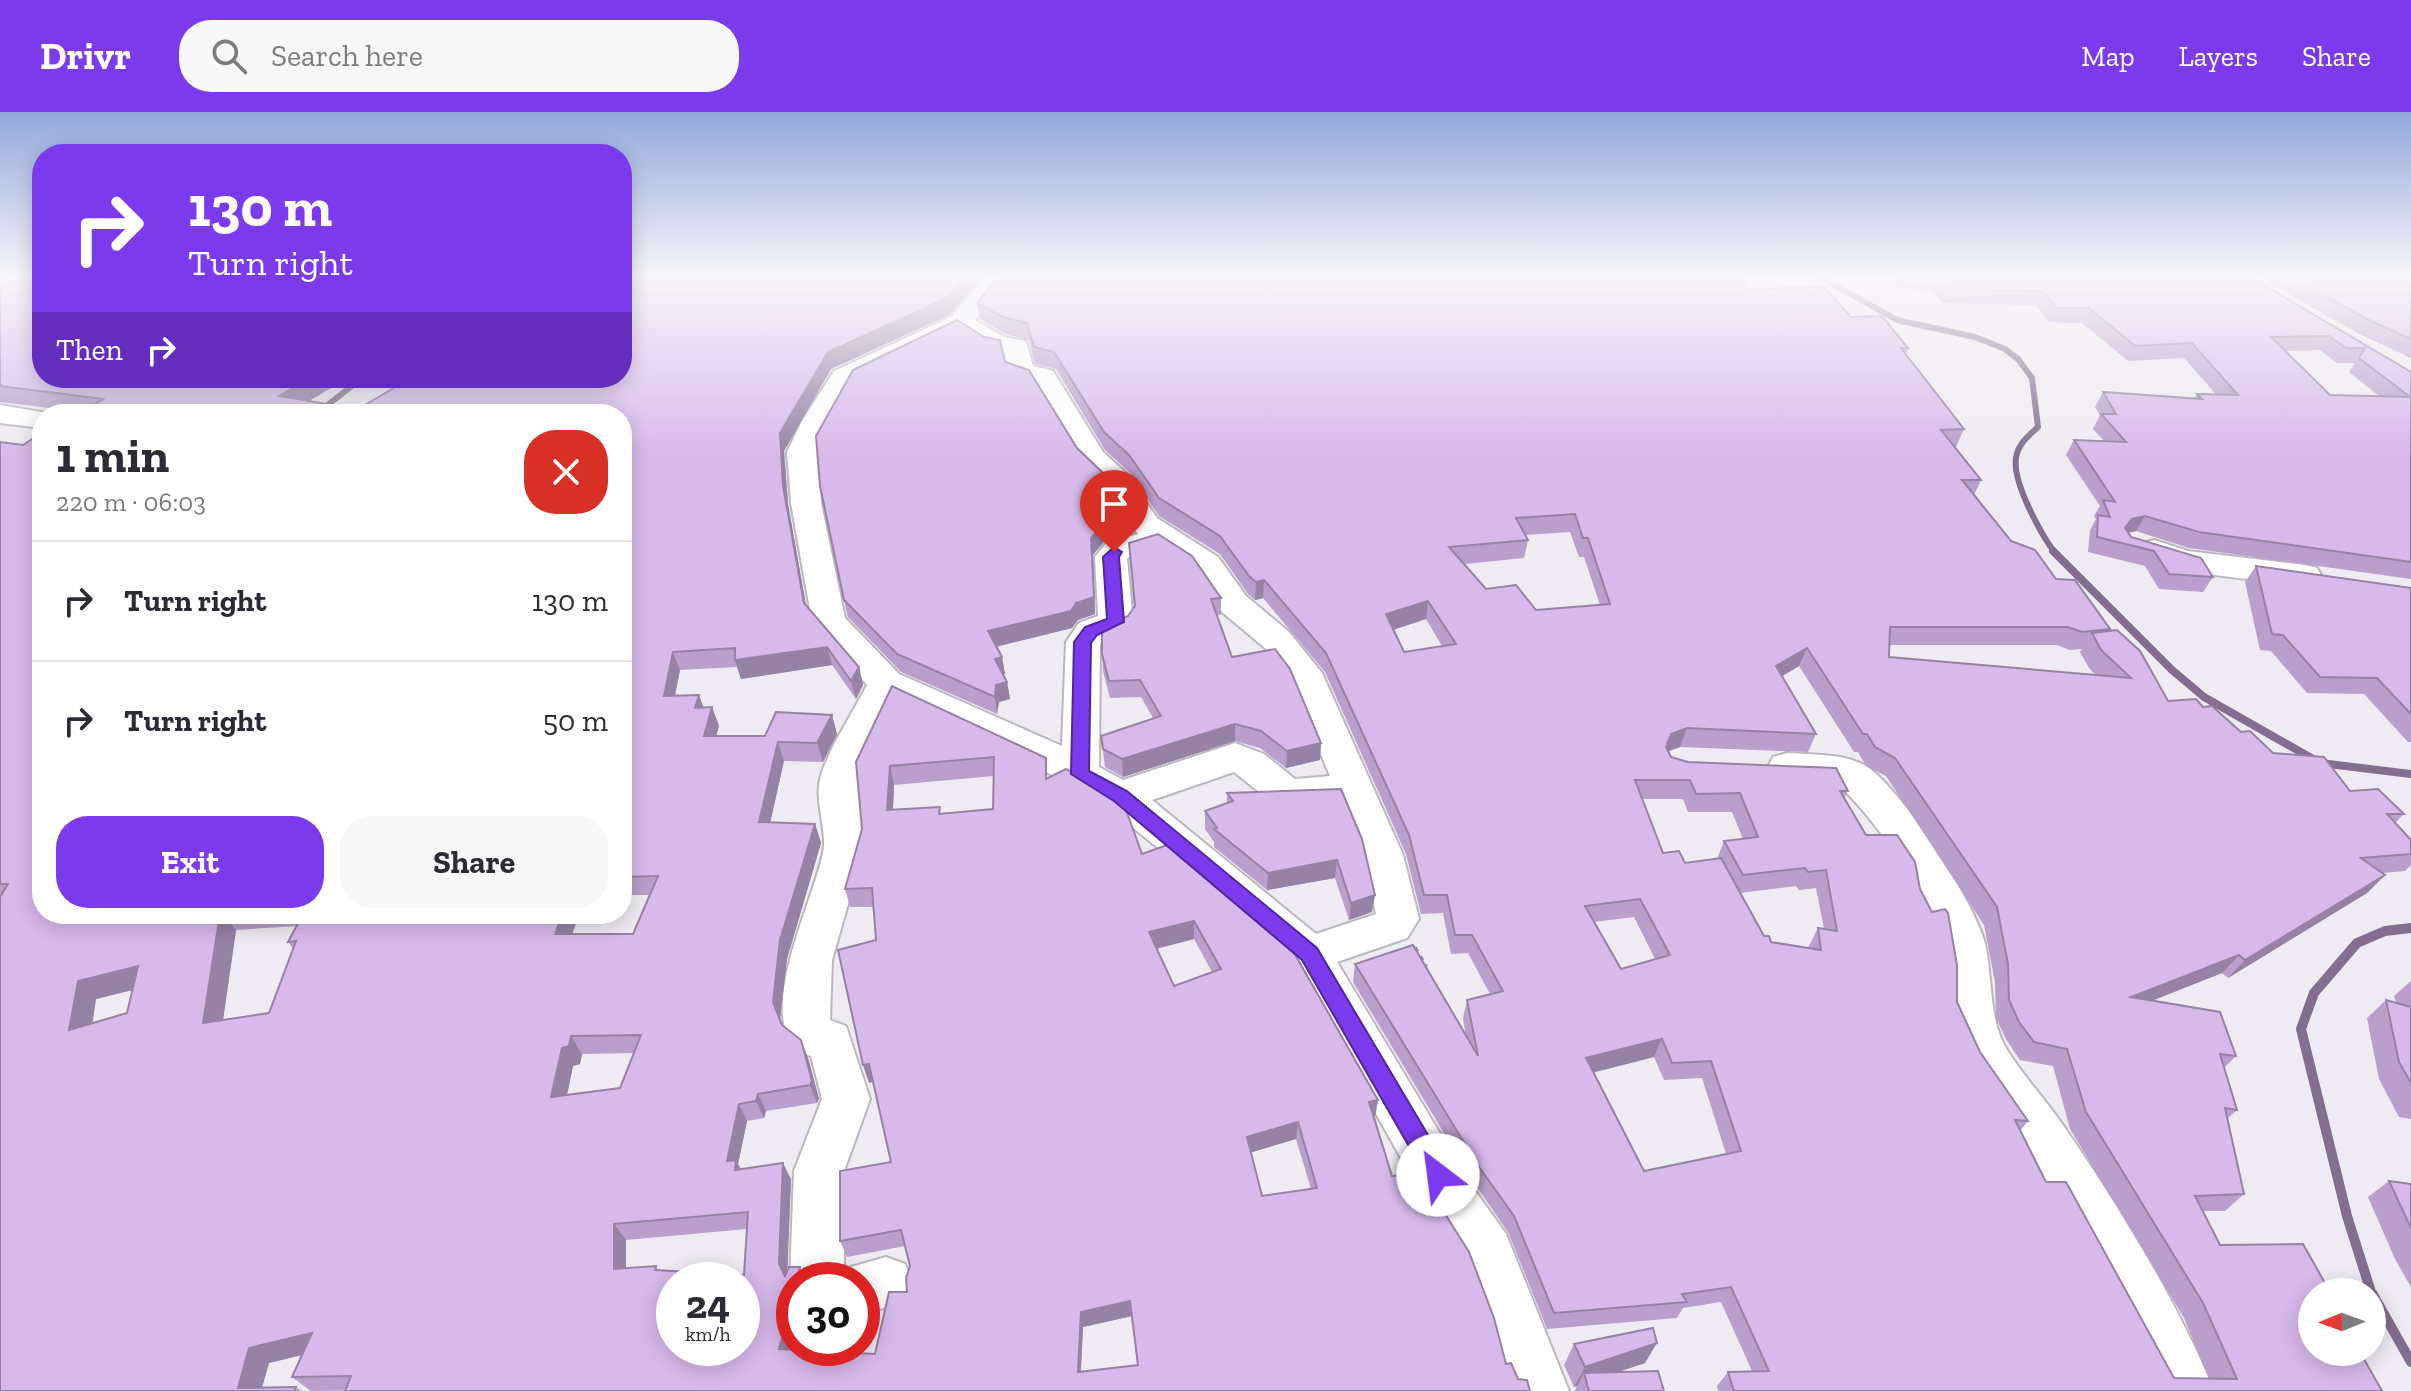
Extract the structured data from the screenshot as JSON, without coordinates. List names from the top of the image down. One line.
{"north":"left","page":{"header":"Drivr","search":"Search here","nav":["Map","Layers","Share"],"turn":["130 m","Turn right"],"then":"Then","heading":["1 min","220 m · 06:03"],"list":[{"name":"Turn right","value":"130 m"},{"name":"Turn right","value":"50 m"}],"buttons":["Exit","Share"],"speed":"24 km/h","limit":"30"}}
